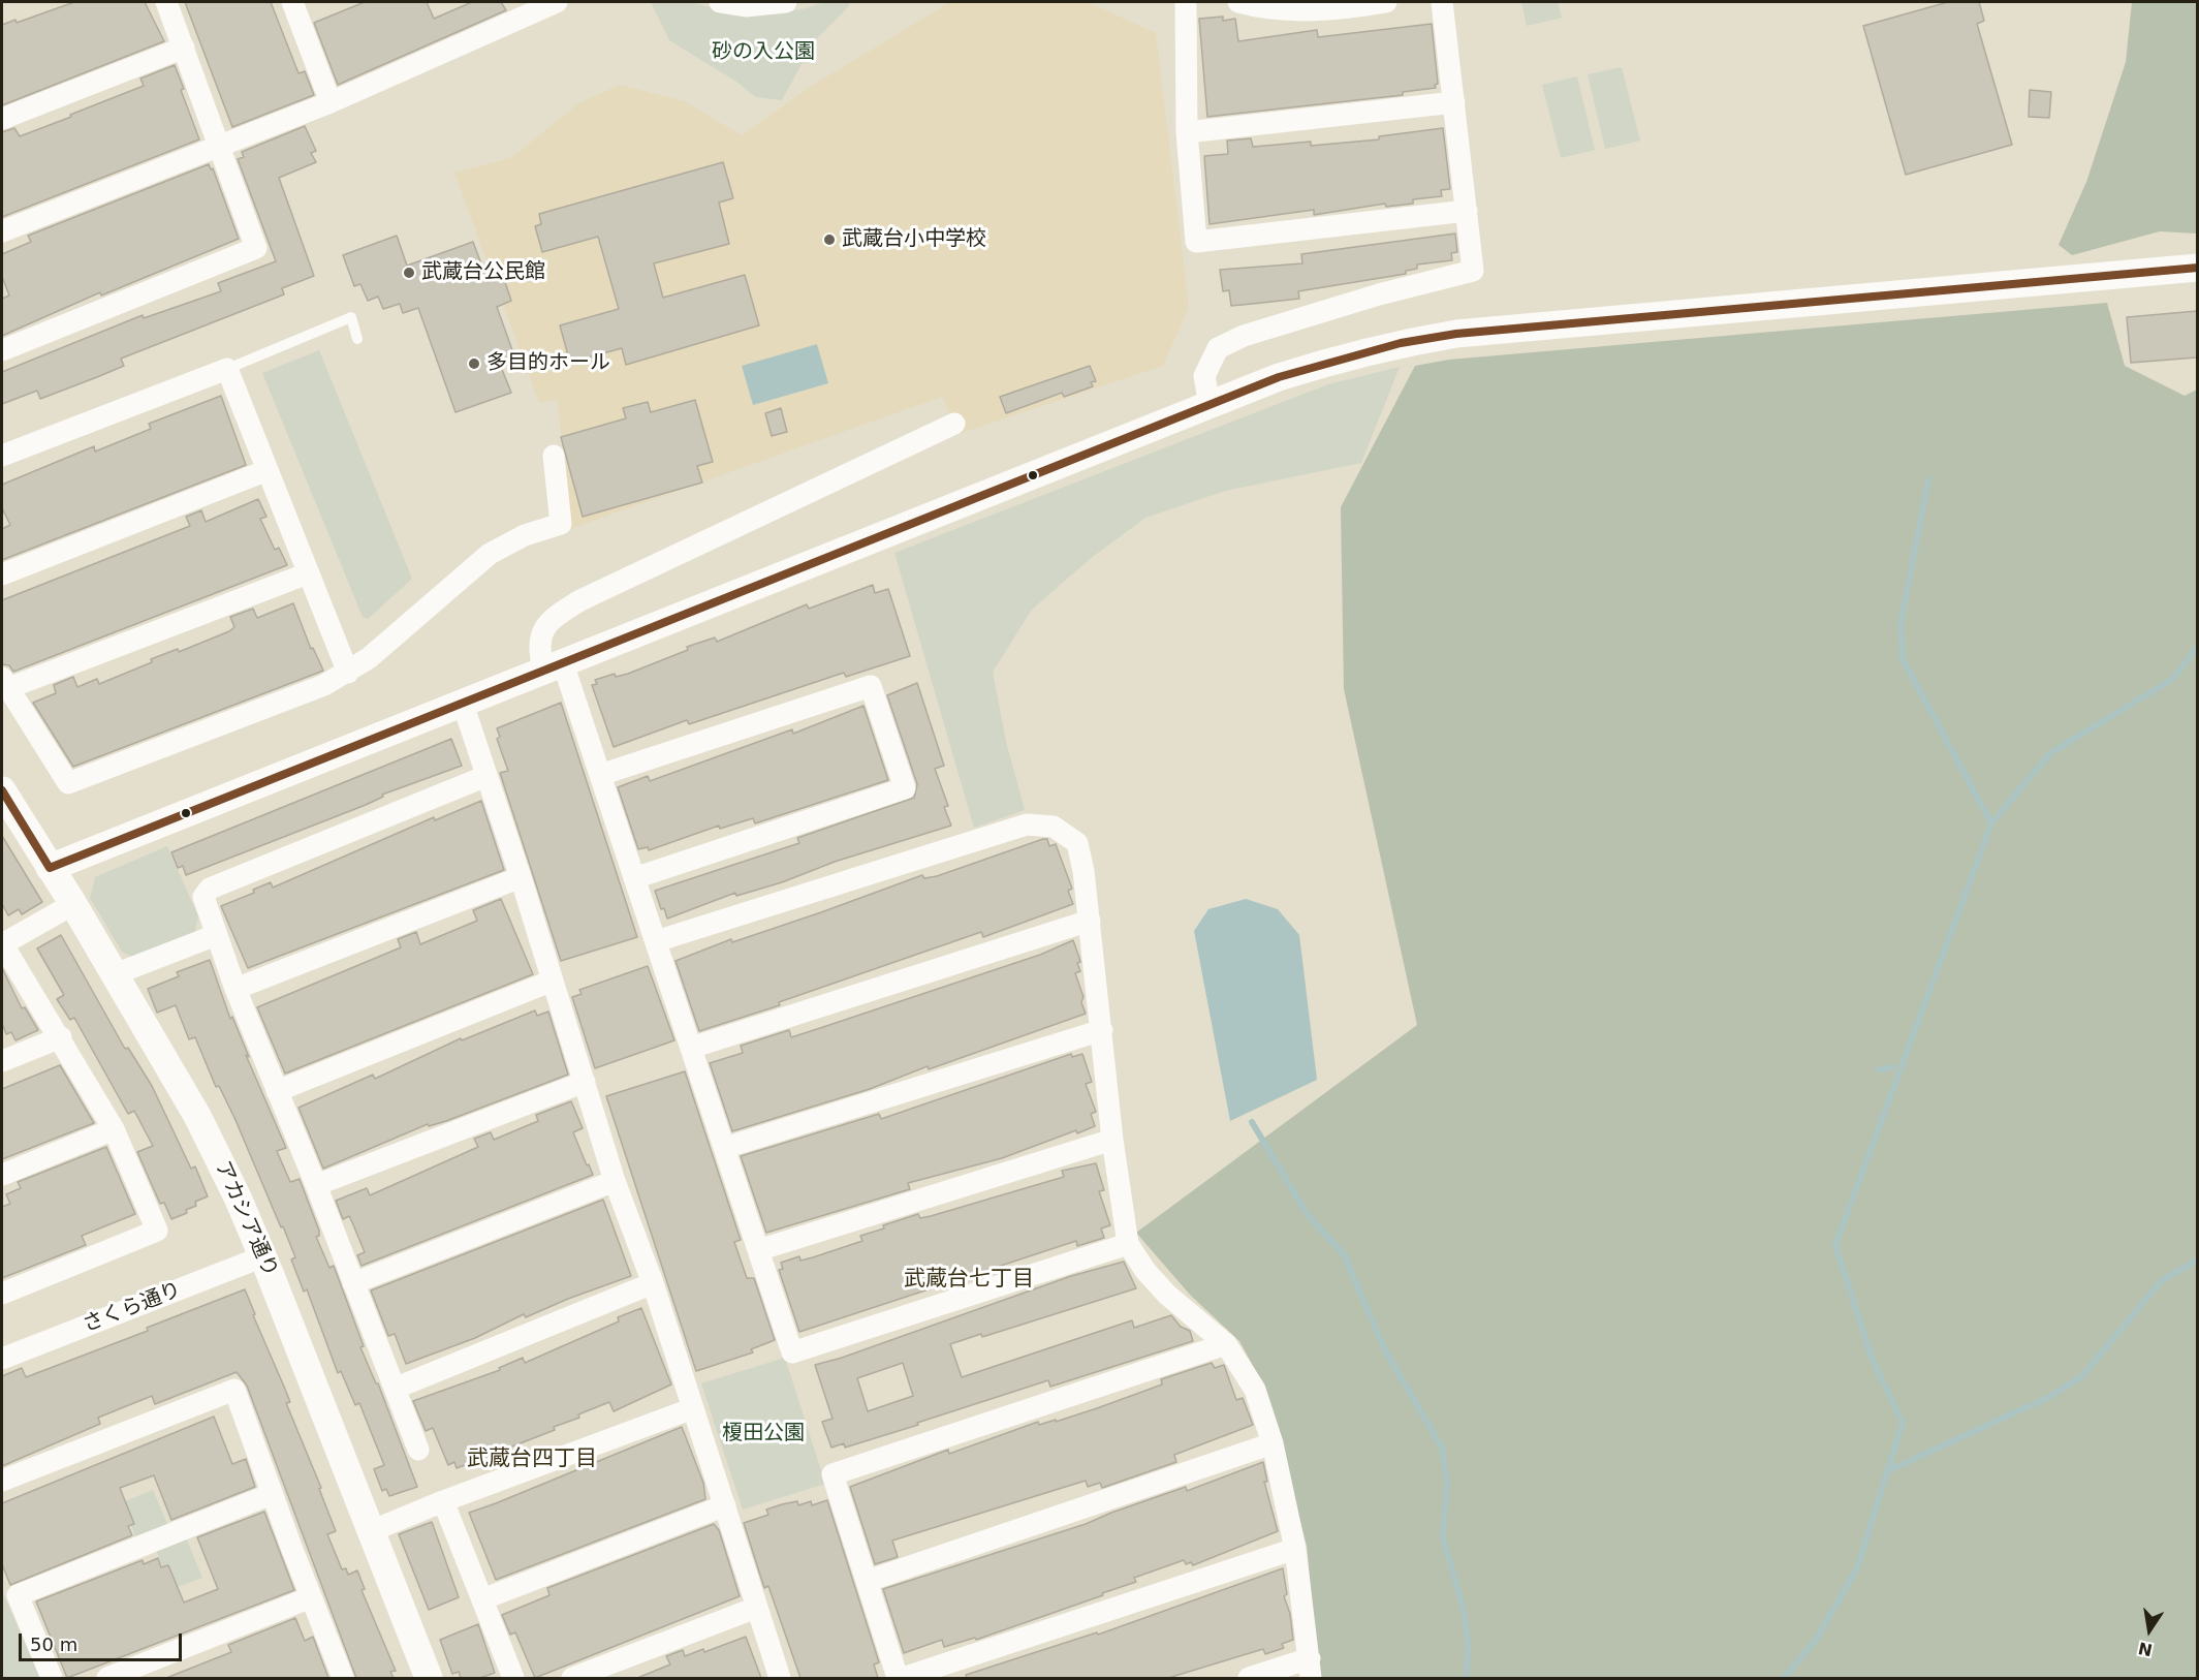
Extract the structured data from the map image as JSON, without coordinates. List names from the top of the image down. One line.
{"streets":{"street":["アカシア通り","さくら通り"]},"crossings":[["アカシア通り","さくら通り"]],"districts":["武蔵台七丁目","武蔵台四丁目"],"parks":["砂の入公園","榎田公園"],"places":["武蔵台小中学校","武蔵台公民館","多目的ホール"],"scale_bar":"50 m","north":"bottom"}
